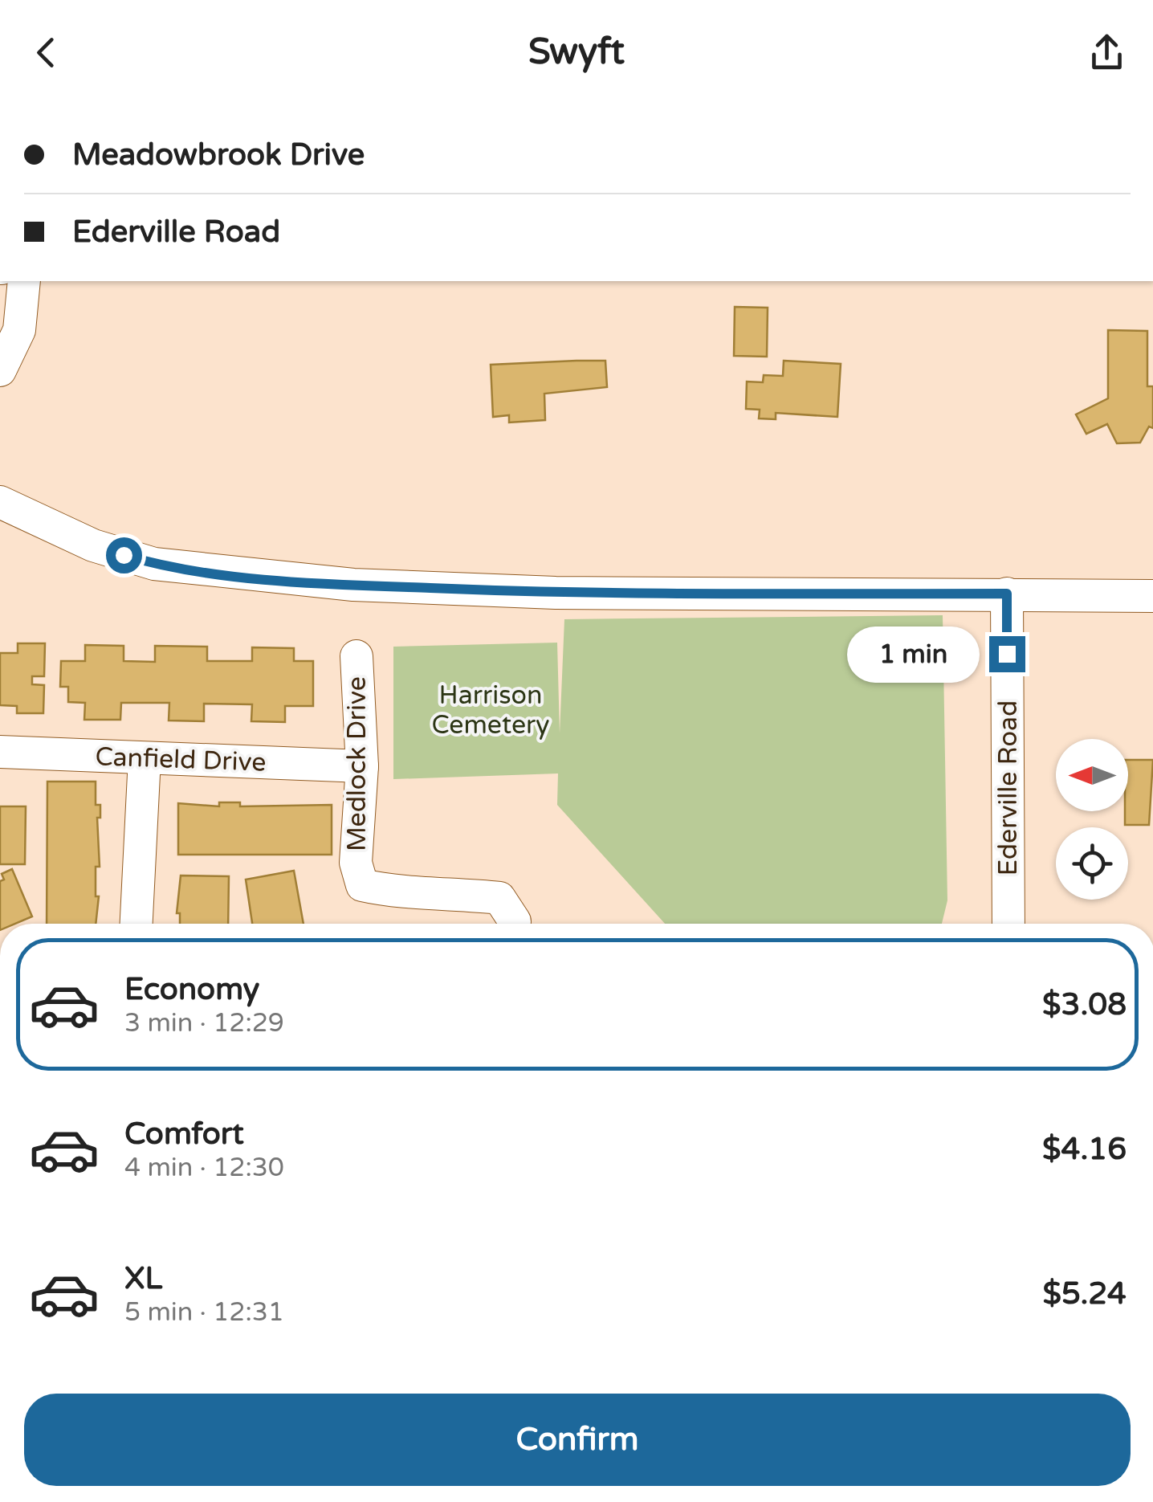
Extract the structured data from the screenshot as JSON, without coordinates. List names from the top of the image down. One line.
{"streets":{"street":["Canfield Drive","Medlock Drive","Ederville Road"]},"crossings":[["Canfield Drive","Medlock Drive"]],"parks":["Harrison Cemetery"],"north":"left","page":{"header":"Swyft","banner":["Meadowbrook Drive","Ederville Road"],"bubble":"1 min","list":[{"name":"Economy","note":"3 min · 12:29","value":"$3.08"},{"name":"Comfort","note":"4 min · 12:30","value":"$4.16"},{"name":"XL","note":"5 min · 12:31","value":"$5.24"}],"buttons":"Confirm"}}
